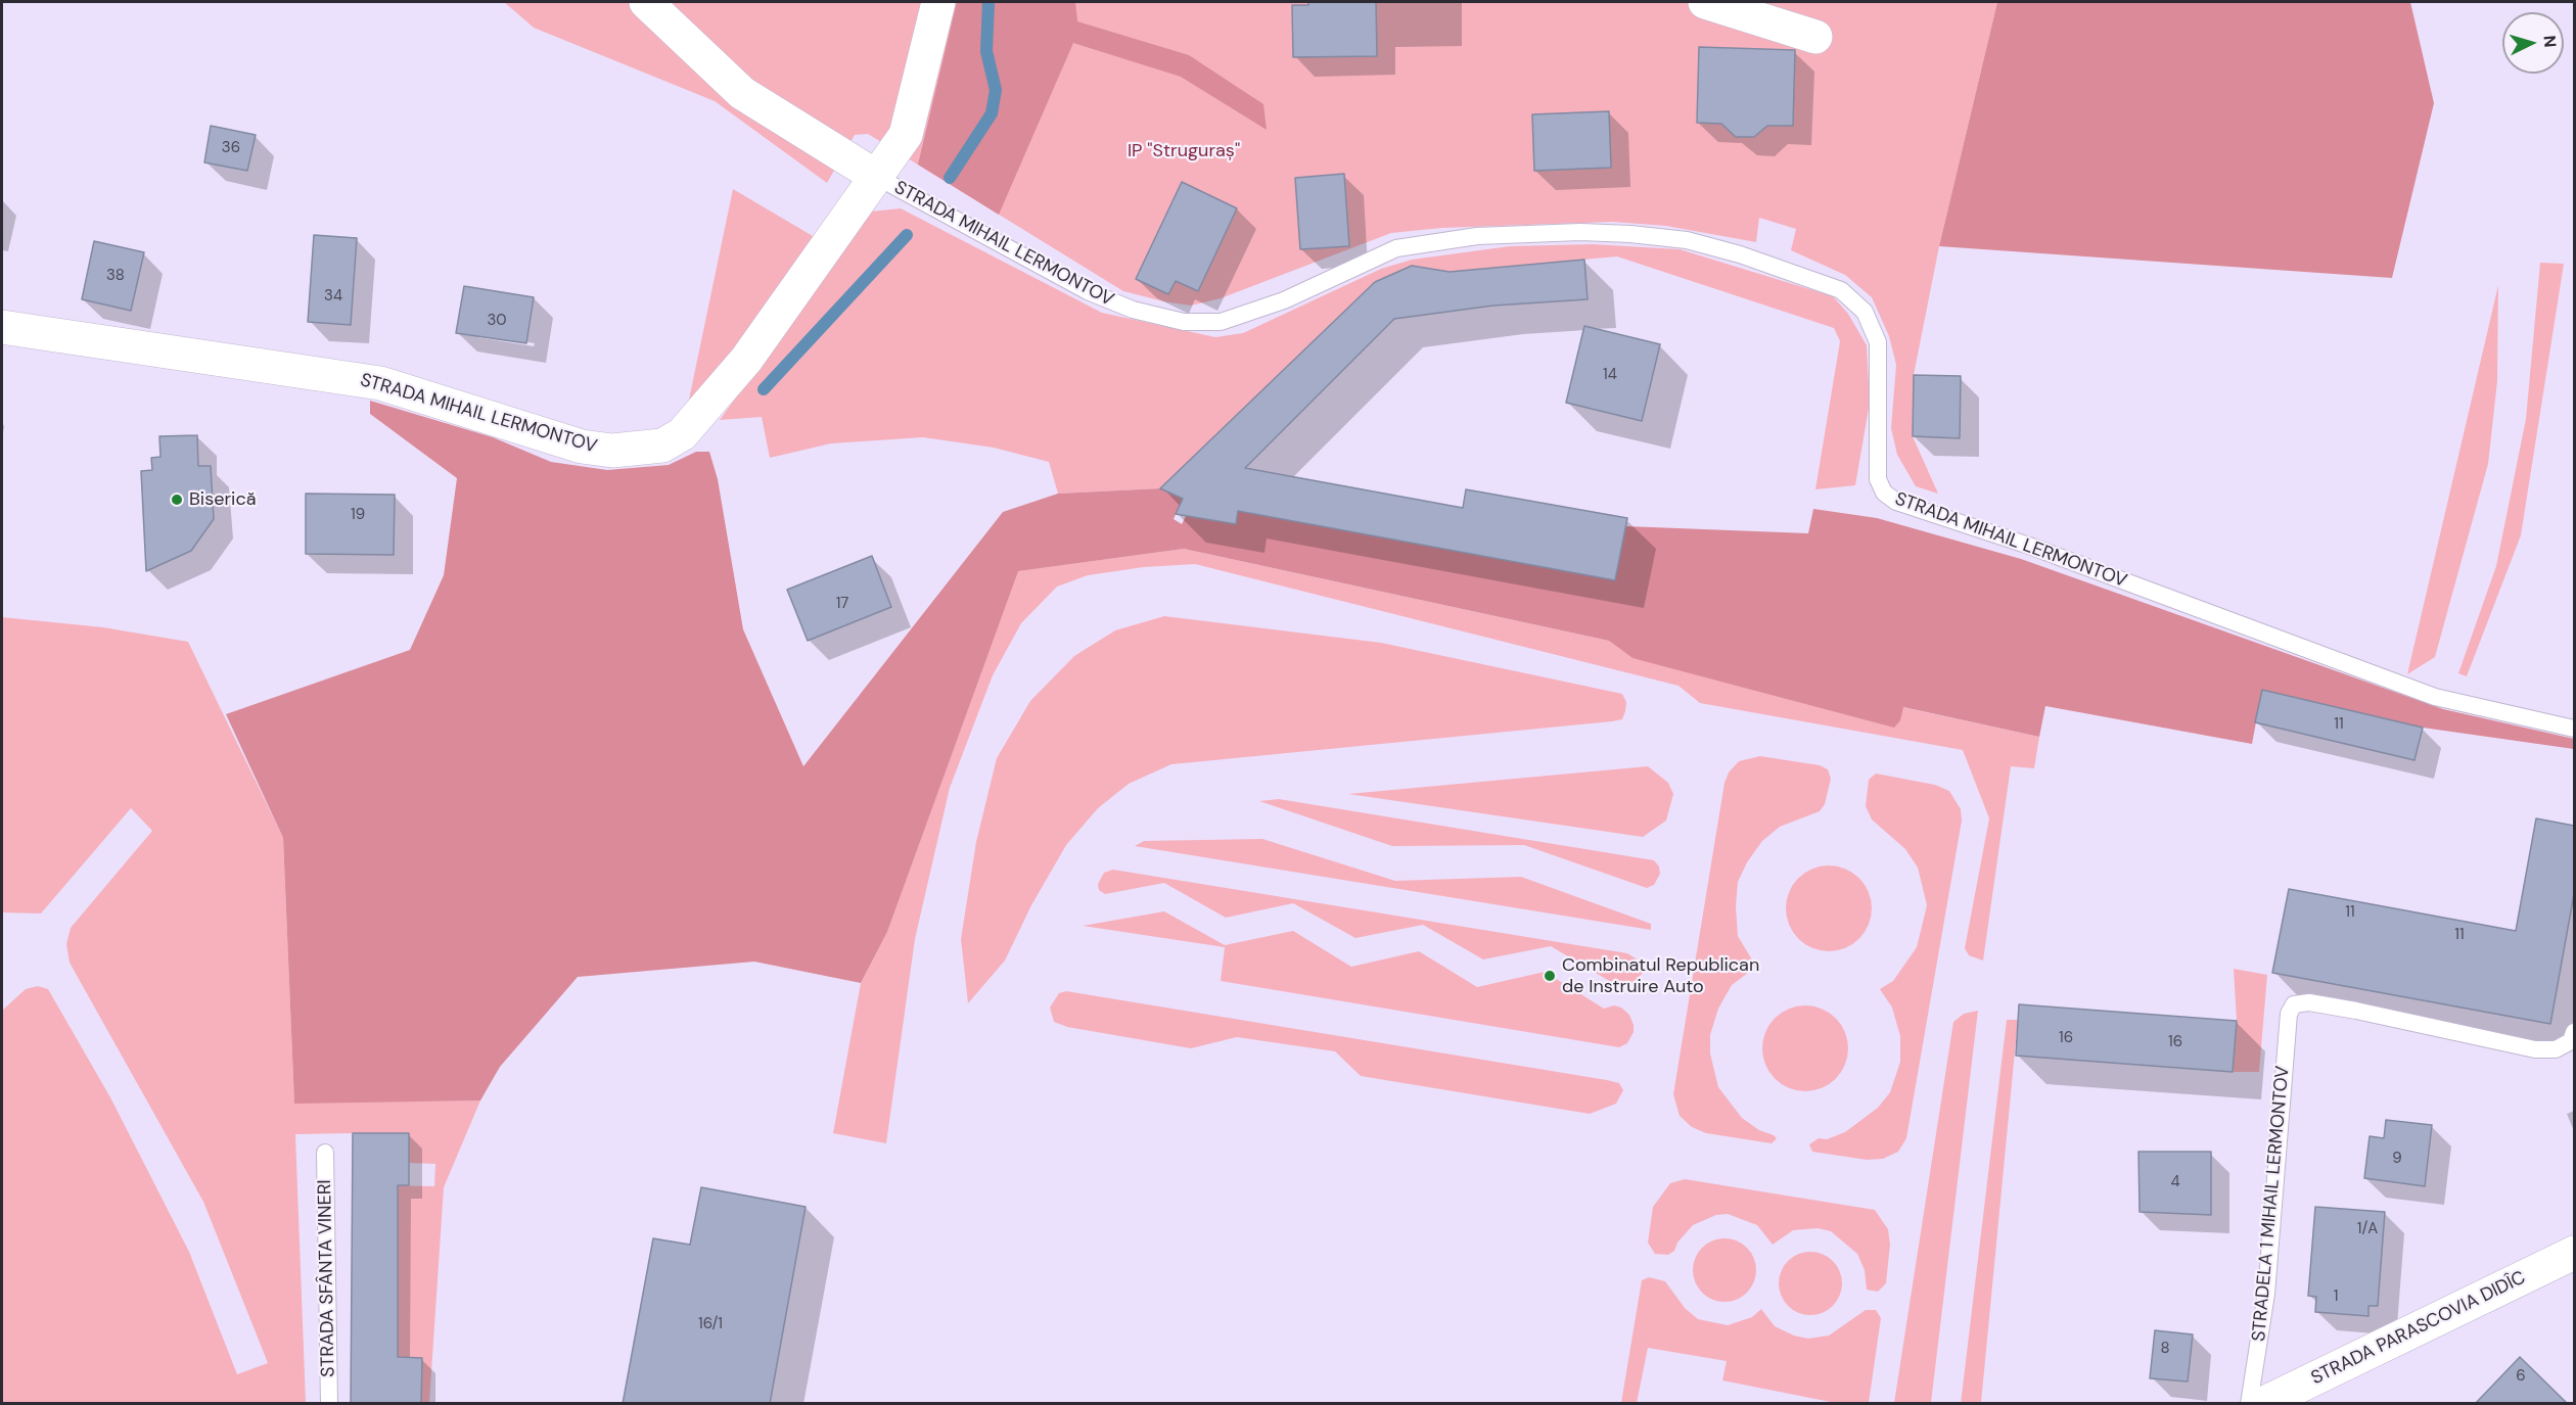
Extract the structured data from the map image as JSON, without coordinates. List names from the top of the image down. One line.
{"streets":{"street":["STRADA MIHAIL LERMONTOV","STRADA PARASCOVIA DIDÎC"],"lane":["STRADELA 1 MIHAIL LERMONTOV","STRADA SFÂNTA VINERI"]},"parks":["IP \"Struguraș\""],"places":["Biserică","Combinatul Republican de Instruire Auto"],"house_numbers":["36","38","34","30","14","19","17","11","11","11","16","16","9","4","1/A","1","16/1","8","6"],"north":"right"}
